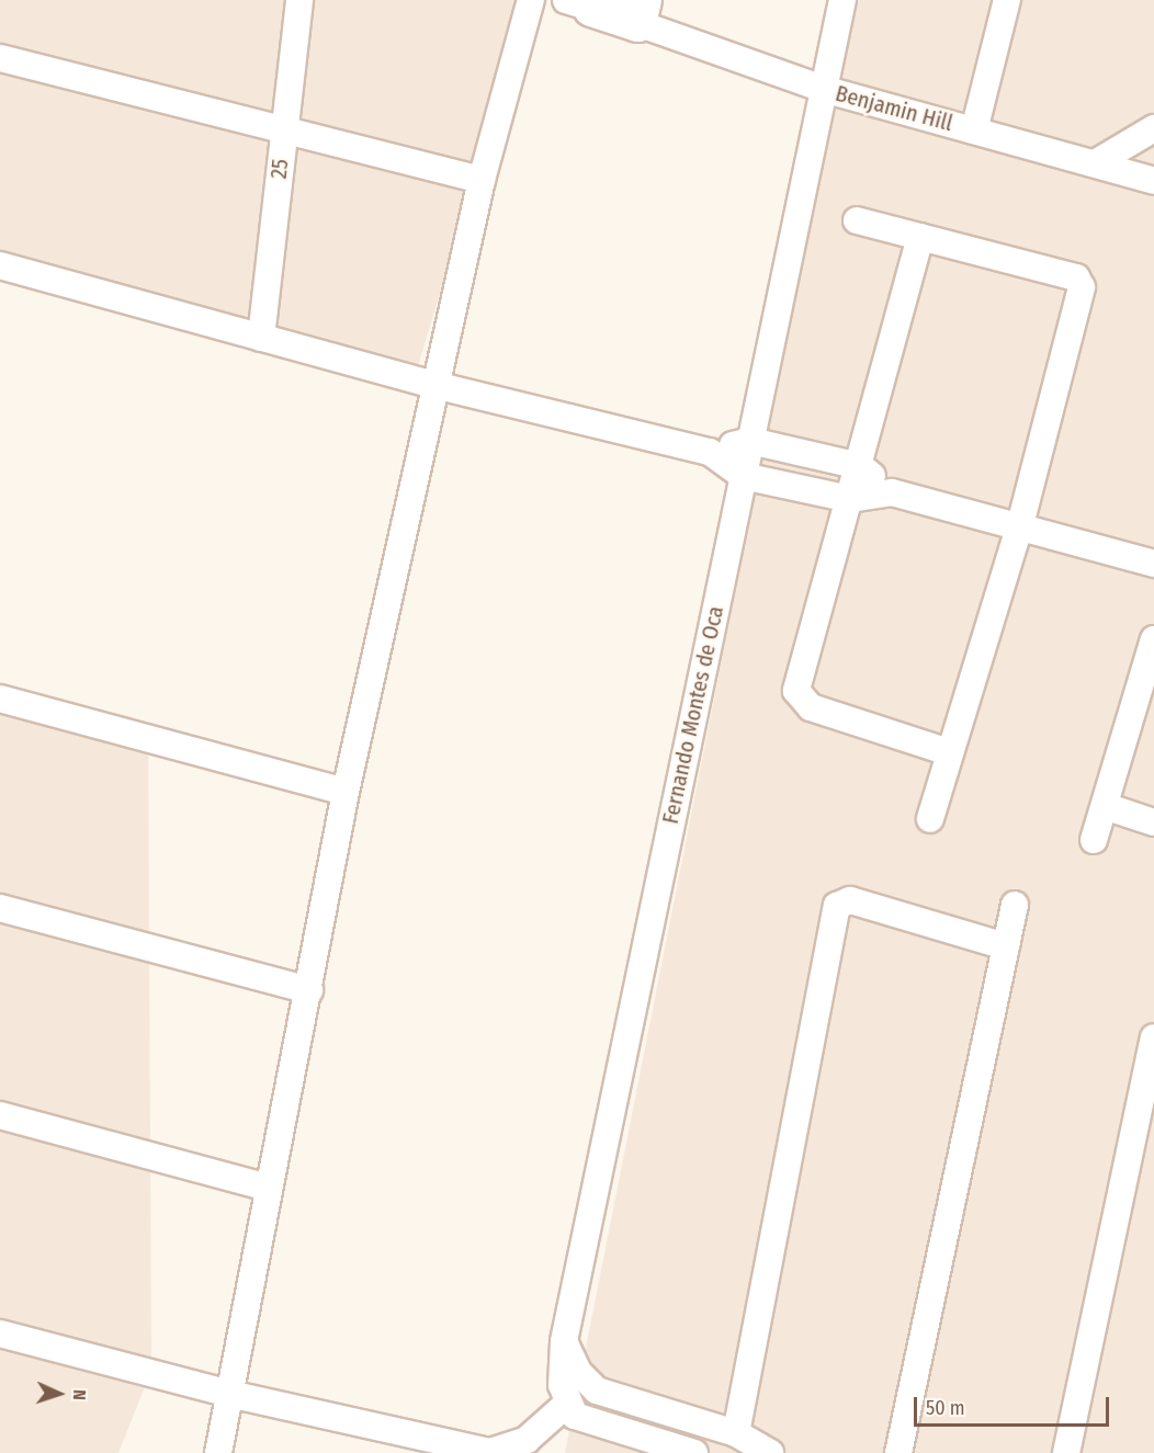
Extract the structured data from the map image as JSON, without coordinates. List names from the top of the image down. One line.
{"streets":{"street":["Benjamin Hill","25","Fernando Montes de Oca"]},"crossings":[["Benjamin Hill","Fernando Montes de Oca"]],"scale_bar":"50 m","north":"right"}
